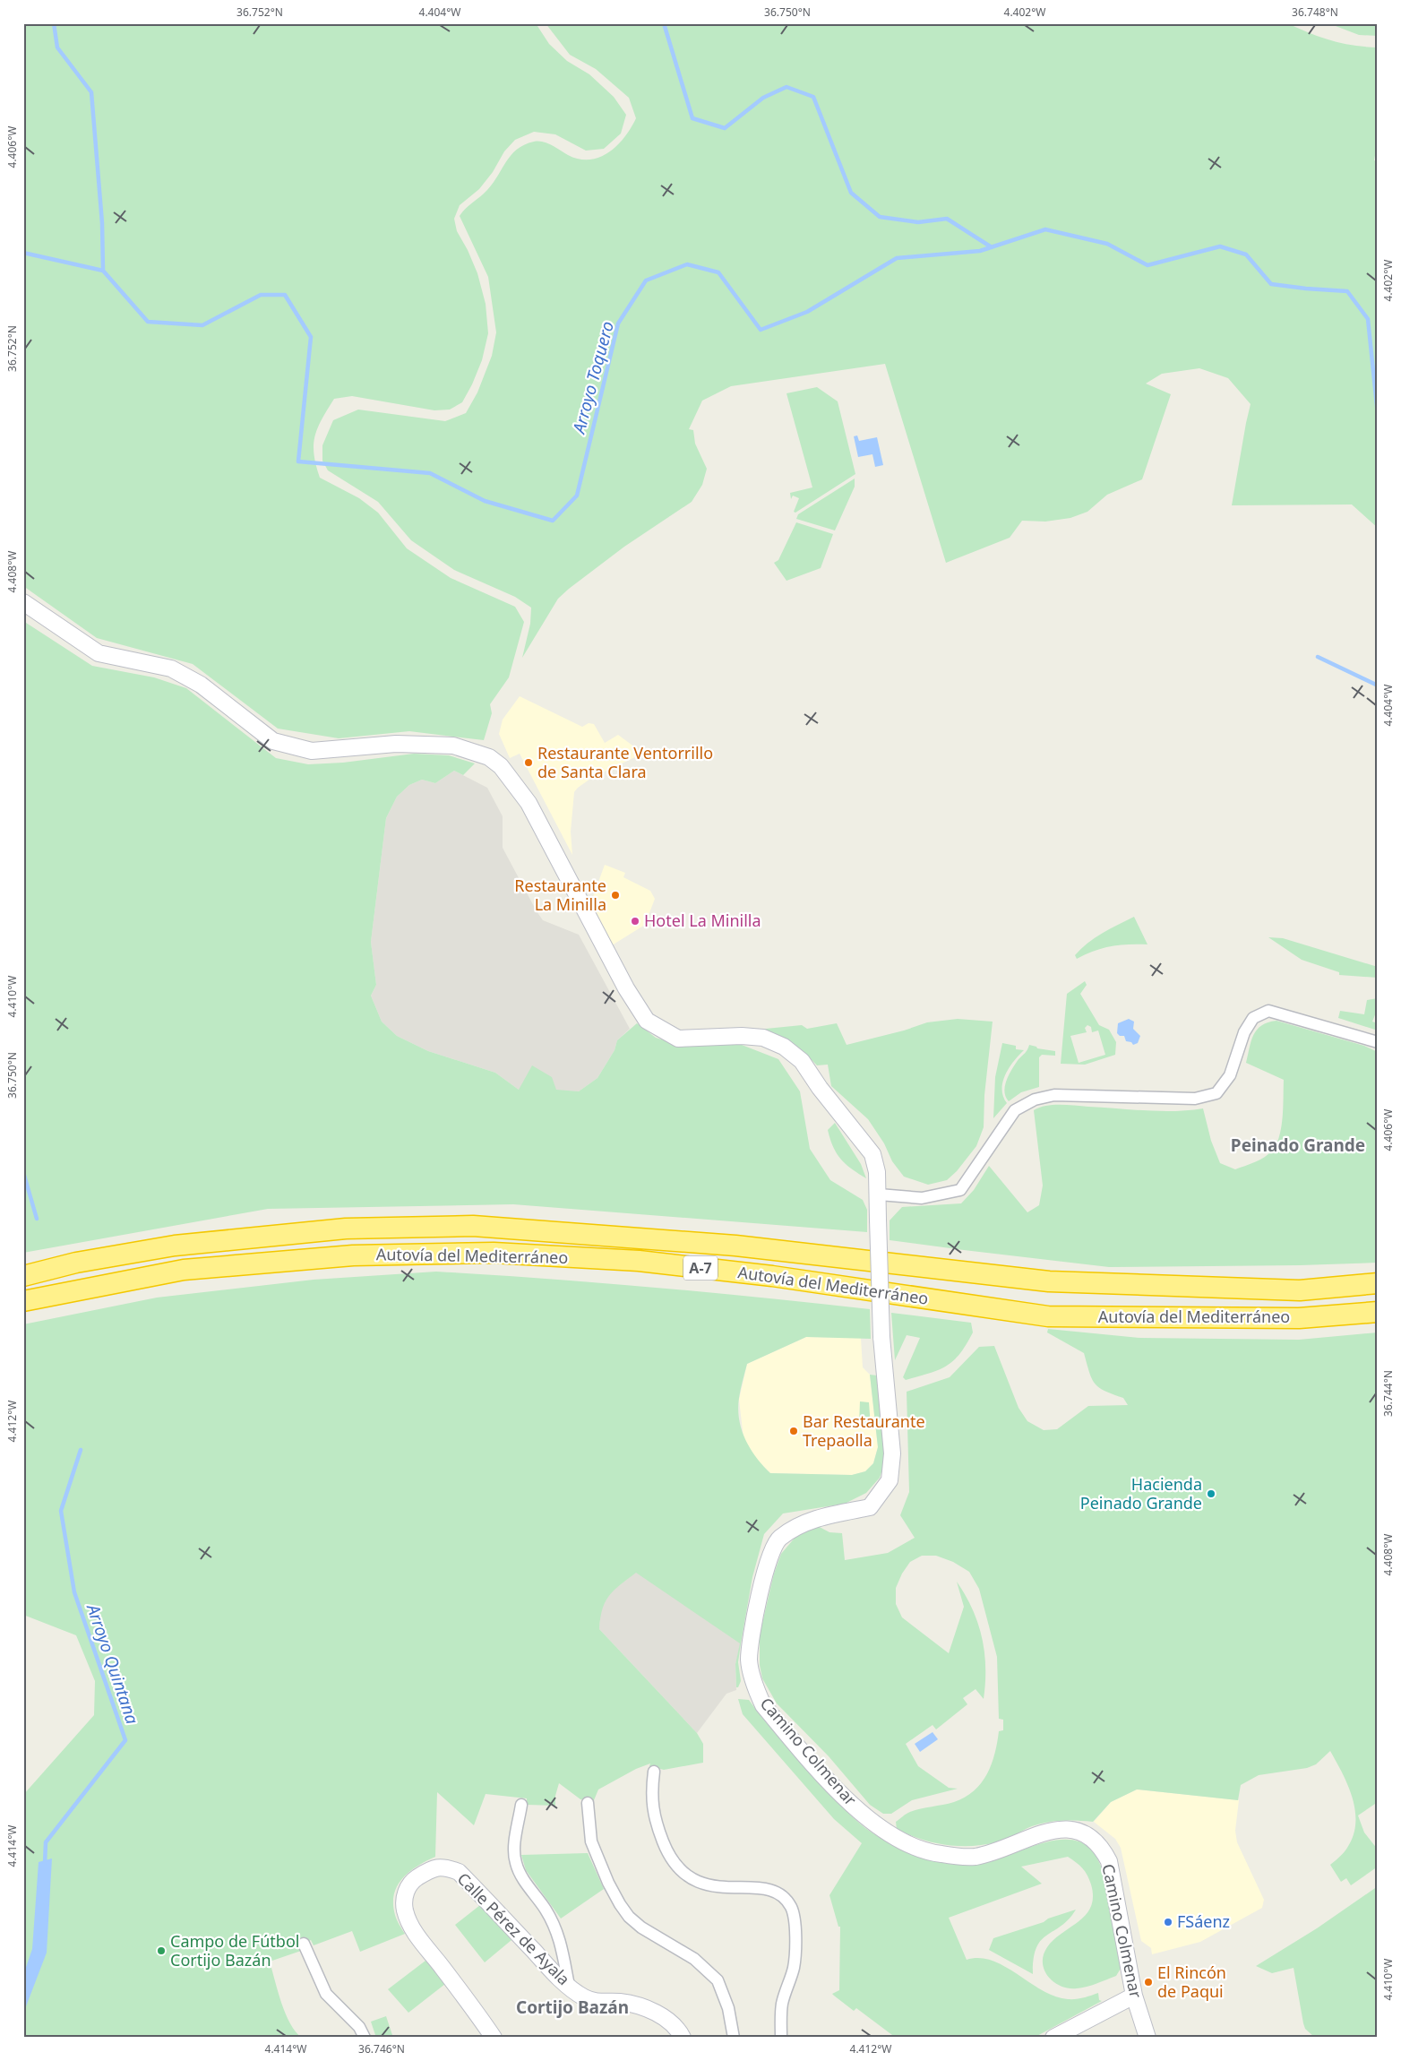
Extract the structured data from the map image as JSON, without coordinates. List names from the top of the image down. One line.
{"streets":{"highway":["Autovía del Mediterráneo","A-7"],"main road":["Camino Colmenar","Calle Pérez de Ayala"]},"districts":["Peinado Grande","Cortijo Bazán"],"water":["Arroyo Toquero","Arroyo Quintana"],"places":["Restaurante Ventorrillo de Santa Clara","Restaurante La Minilla","Hotel La Minilla","Bar Restaurante Trepaolla","Hacienda Peinado Grande","FSáenz","Campo de Fútbol Cortijo Bazán","El Rincón de Paqui"],"coordinates":["36.752°N","4.404°W","36.750°N","4.402°W","36.748°N","4.406°W","4.408°W","4.410°W","36.744°N","4.412°W","4.414°W","36.746°N"]}
